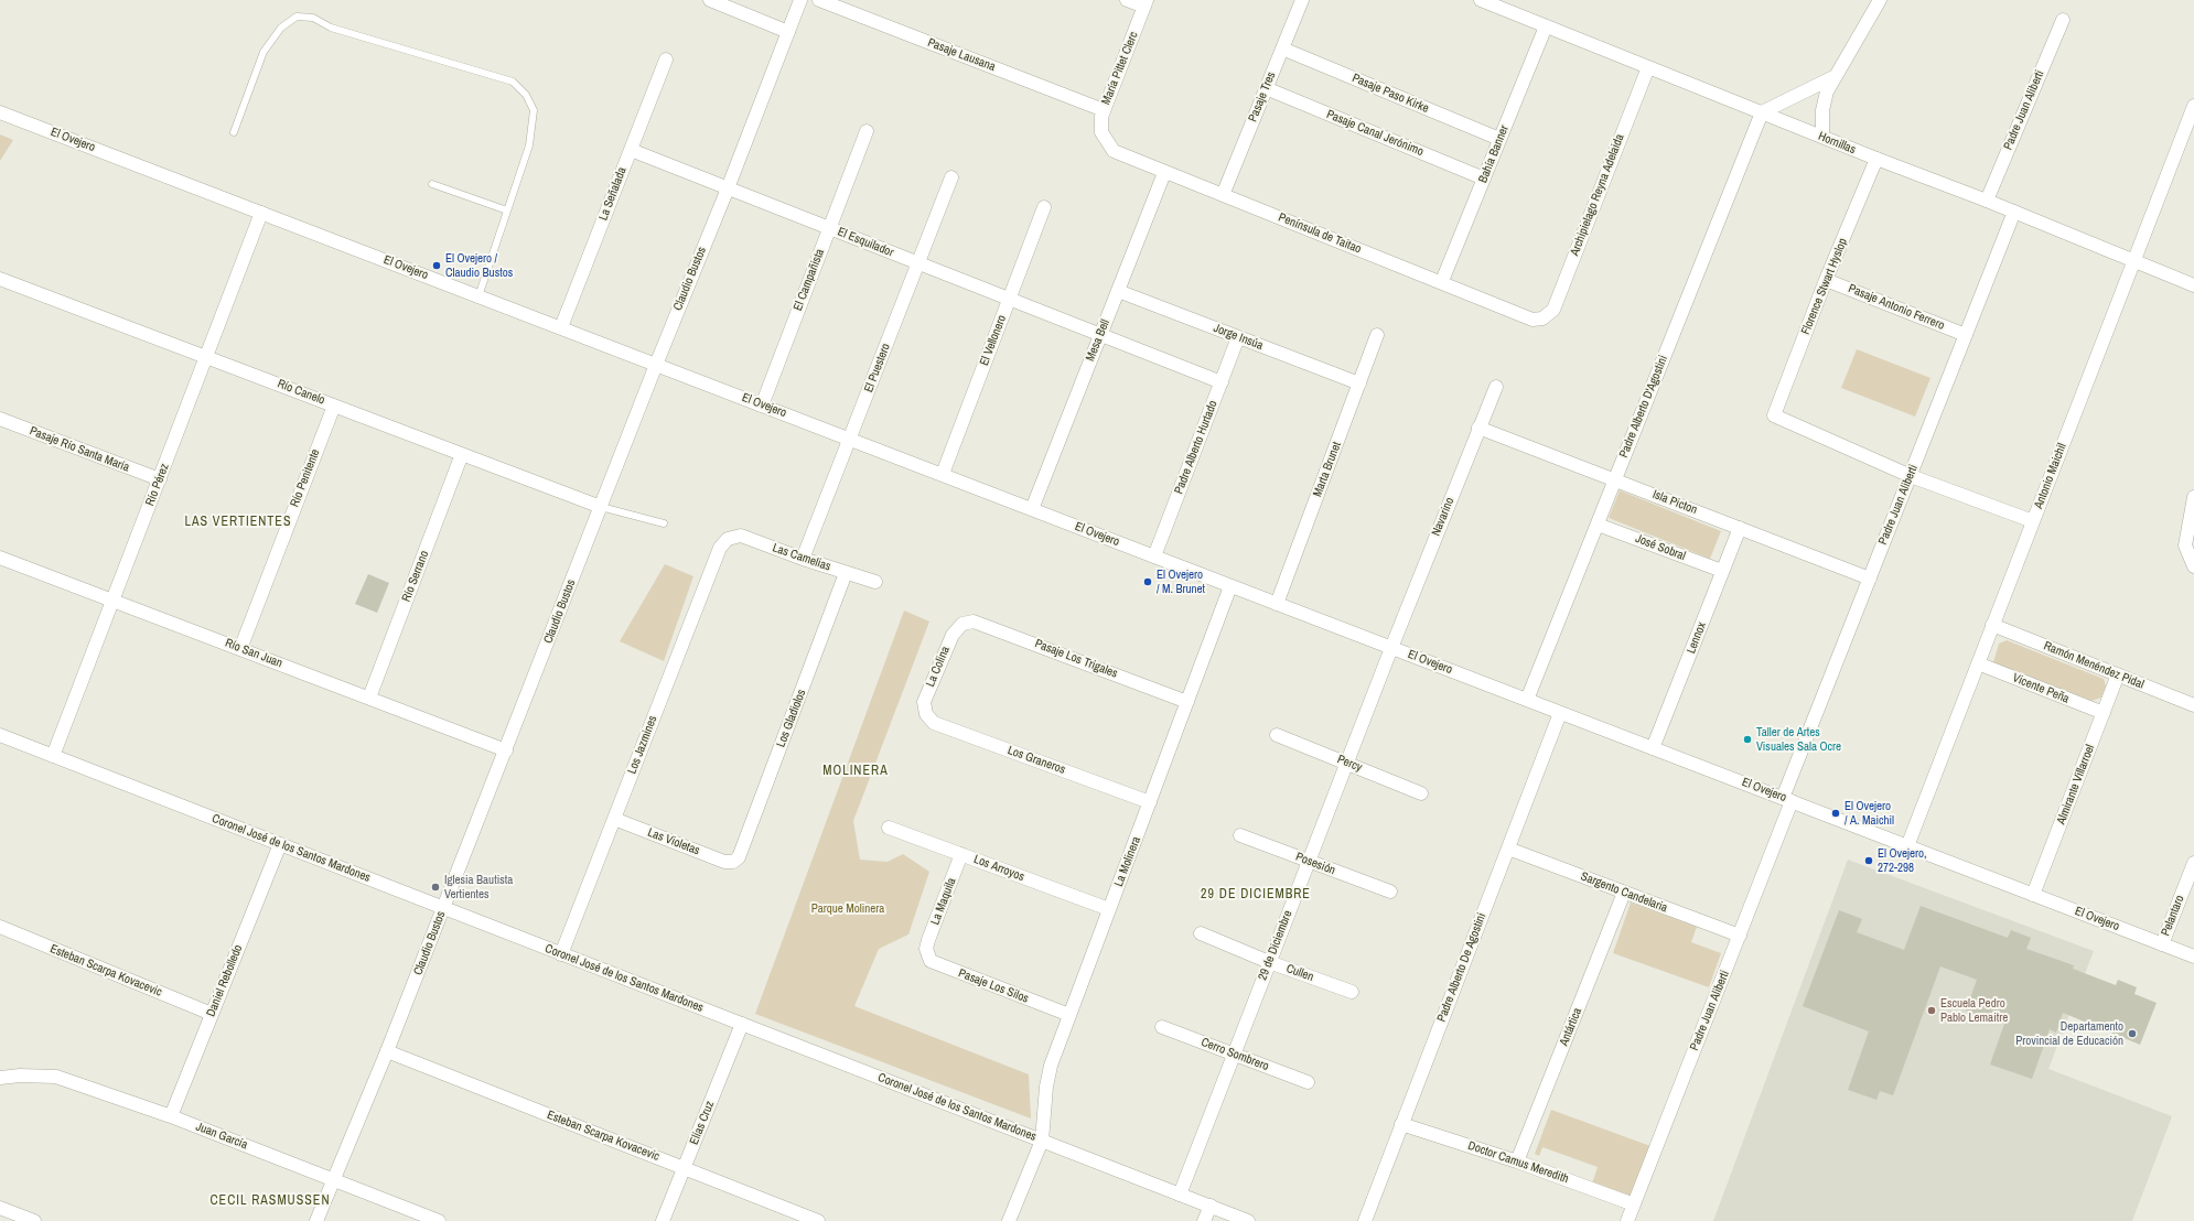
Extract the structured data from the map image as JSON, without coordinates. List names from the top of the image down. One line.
{"streets":{"street":["Pasaje Lausana","María Pittet Clerc","Pasaje Paso Kirke","Pasaje Tres","Padre Juan Aliberti","Pasaje Canal Jerónimo","El Ovejero","Hornillas","Bahía Banner","La Señalada","Archipielago Reyna Adelaida","Península de Taitao","El Esquilador","Claudio Bustos","El Campañista","Florence Stwart Hyslop","Pasaje Antonio Ferrero","Jorge Insúa","El Vellonero","Mesa Bell","El Puestero","Río Canelo","Padre Alberto D'Agostini","Padre Alberto Hurtado","Pasaje Río Santa María","Marta Brunet","Antonio Maichil","Río Penitente","Río Pérez","Isla Picton","Navarino","José Sobral","Las Camelias","Río Serrano","Lennox","Río San Juan","Pasaje Los Trigales","Ramón Menéndez Pidal","La Colina","Vicente Peña","Los Gladiolos","Los Jazmines","Los Graneros","Percy","Almirante Villarroel","Las Violetas","Coronel José de los Santos Mardones","La Molinera","Posesión","Los Arroyos","Sargento Candelaria","La Maquila","Pelantaro","29 de Diciembre","Padre Alberto De Agostini","Esteban Scarpa Kovacevic","Cullen","Daniel Rebolledo","Pasaje Los Silos","Antártica","Cerro Sombrero","Elías Cruz","Juan García","Doctor Camus Meredith"]},"crossings":[["Pasaje Lausana","María Pittet Clerc"],["María Pittet Clerc","Península de Taitao"],["Pasaje Paso Kirke","Pasaje Tres"],["Pasaje Paso Kirke","Bahía Banner"],["Pasaje Tres","Pasaje Canal Jerónimo"],["Pasaje Tres","Península de Taitao"],["Padre Juan Aliberti","El Ovejero"],["Padre Juan Aliberti","Hornillas"],["Padre Juan Aliberti","Florence Stwart Hyslop"],["Padre Juan Aliberti","Pasaje Antonio Ferrero"],["Padre Juan Aliberti","Isla Picton"],["Padre Juan Aliberti","Sargento Candelaria"],["Padre Juan Aliberti","Doctor Camus Meredith"],["Pasaje Canal Jerónimo","Bahía Banner"],["El Ovejero","La Señalada"],["El Ovejero","Claudio Bustos"],["El Ovejero","El Campañista"],["El Ovejero","El Vellonero"],["El Ovejero","Mesa Bell"],["El Ovejero","El Puestero"],["El Ovejero","Padre Alberto D'Agostini"],["El Ovejero","Padre Alberto Hurtado"],["El Ovejero","Marta Brunet"],["El Ovejero","Antonio Maichil"],["El Ovejero","Río Pérez"],["El Ovejero","Navarino"],["El Ovejero","Lennox"],["El Ovejero","Almirante Villarroel"],["El Ovejero","La Molinera"],["El Ovejero","Pelantaro"],["El Ovejero","29 de Diciembre"],["El Ovejero","Padre Alberto De Agostini"],["Hornillas","Bahía Banner"],["Hornillas","Archipielago Reyna Adelaida"],["Hornillas","Florence Stwart Hyslop"],["Hornillas","Padre Alberto D'Agostini"],["Hornillas","Antonio Maichil"],["Bahía Banner","Península de Taitao"],["La Señalada","El Esquilador"],["Archipielago Reyna Adelaida","Península de Taitao"],["Península de Taitao","Mesa Bell"],["El Esquilador","Claudio Bustos"],["El Esquilador","El Campañista"],["El Esquilador","El Vellonero"],["El Esquilador","Mesa Bell"],["El Esquilador","El Puestero"],["El Esquilador","Padre Alberto Hurtado"],["Claudio Bustos","Río Canelo"],["Claudio Bustos","Río San Juan"],["Claudio Bustos","Coronel José de los Santos Mardones"],["Claudio Bustos","Esteban Scarpa Kovacevic"],["Claudio Bustos","Juan García"],["Florence Stwart Hyslop","Pasaje Antonio Ferrero"],["Jorge Insúa","Mesa Bell"],["Jorge Insúa","Padre Alberto Hurtado"],["Jorge Insúa","Marta Brunet"],["El Puestero","Las Camelias"],["Río Canelo","Río Penitente"],["Río Canelo","Río Pérez"],["Río Canelo","Río Serrano"],["Padre Alberto D'Agostini","Isla Picton"],["Padre Alberto D'Agostini","José Sobral"],["Pasaje Río Santa María","Río Pérez"],["Antonio Maichil","Ramón Menéndez Pidal"],["Antonio Maichil","Vicente Peña"],["Río Penitente","Río San Juan"],["Río Pérez","Río San Juan"],["Río Pérez","Coronel José de los Santos Mardones"],["Isla Picton","Navarino"],["Isla Picton","Lennox"],["Navarino","29 de Diciembre"],["José Sobral","Lennox"],["Las Camelias","Los Gladiolos"],["Las Camelias","Los Jazmines"],["Río Serrano","Río San Juan"],["Pasaje Los Trigales","La Colina"],["Pasaje Los Trigales","La Molinera"],["Ramón Menéndez Pidal","Almirante Villarroel"],["La Colina","Los Graneros"],["Vicente Peña","Almirante Villarroel"],["Los Gladiolos","Las Violetas"],["Los Jazmines","Las Violetas"],["Los Jazmines","Coronel José de los Santos Mardones"],["Los Graneros","La Molinera"],["Percy","29 de Diciembre"],["Coronel José de los Santos Mardones","La Molinera"],["Coronel José de los Santos Mardones","29 de Diciembre"],["Coronel José de los Santos Mardones","Daniel Rebolledo"],["Coronel José de los Santos Mardones","Elías Cruz"],["La Molinera","Los Arroyos"],["La Molinera","Pasaje Los Silos"],["Posesión","29 de Diciembre"],["Los Arroyos","La Maquila"],["Sargento Candelaria","Padre Alberto De Agostini"],["Sargento Candelaria","Antártica"],["La Maquila","Pasaje Los Silos"],["29 de Diciembre","Cullen"],["29 de Diciembre","Cerro Sombrero"],["Padre Alberto De Agostini","Doctor Camus Meredith"],["Esteban Scarpa Kovacevic","Daniel Rebolledo"],["Esteban Scarpa Kovacevic","Elías Cruz"],["Daniel Rebolledo","Juan García"],["Antártica","Doctor Camus Meredith"]],"districts":["LAS VERTIENTES","MOLINERA","29 DE DICIEMBRE","CECIL RASMUSSEN"],"parks":["Parque Molinera"],"places":["El Ovejero / Claudio Bustos","El Ovejero / M. Brunet","Taller de Artes Visuales Sala Ocre","El Ovejero / A. Maichil","El Ovejero, 272-298","Iglesia Bautista Vertientes","Escuela Pedro Pablo Lemaitre","Departamento Provincial de Educación"]}
